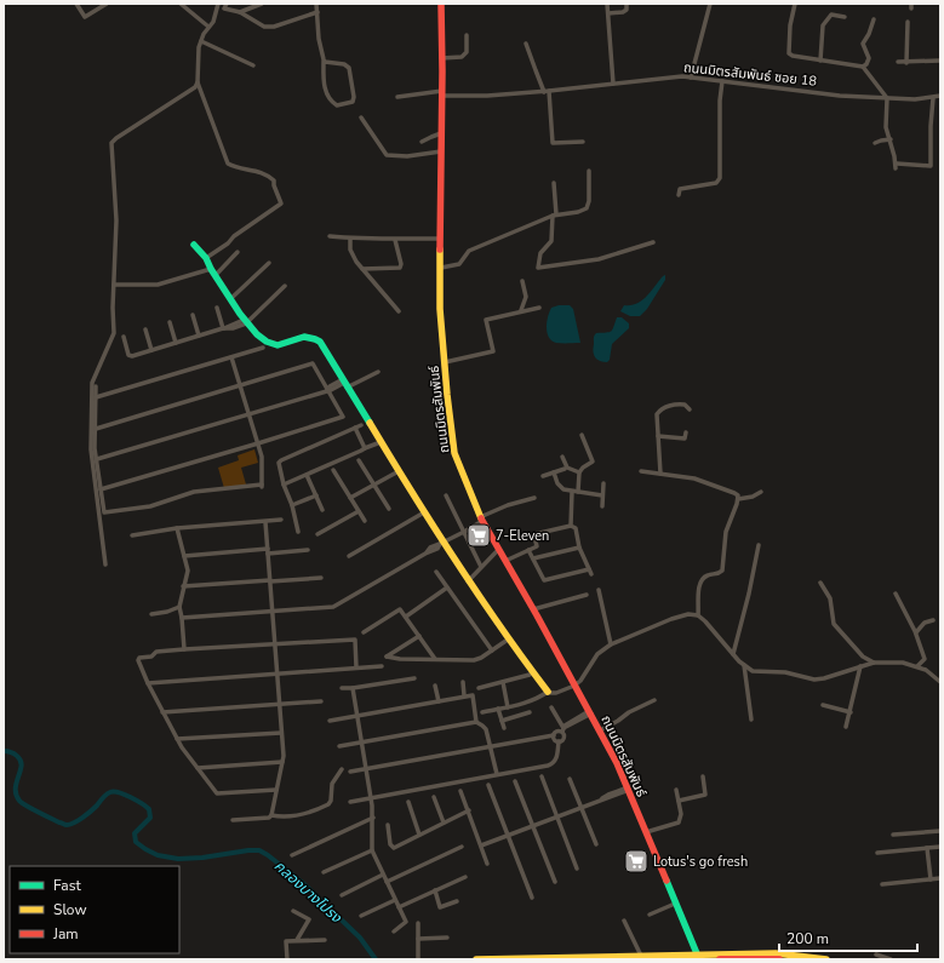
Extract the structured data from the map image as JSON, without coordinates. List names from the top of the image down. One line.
{"streets":{"street":["ถนนมิตรสัมพันธ์ ซอย 18","ถนนมิตรสัมพันธ์"]},"crossings":[["ถนนมิตรสัมพันธ์ ซอย 18","ถนนมิตรสัมพันธ์"]],"water":["คลองบางโปรง"],"places":{"supermarket":["7-Eleven","Lotus's go fresh"]},"legend":["Fast","Slow","Jam"],"scale_bar":"200 m"}
